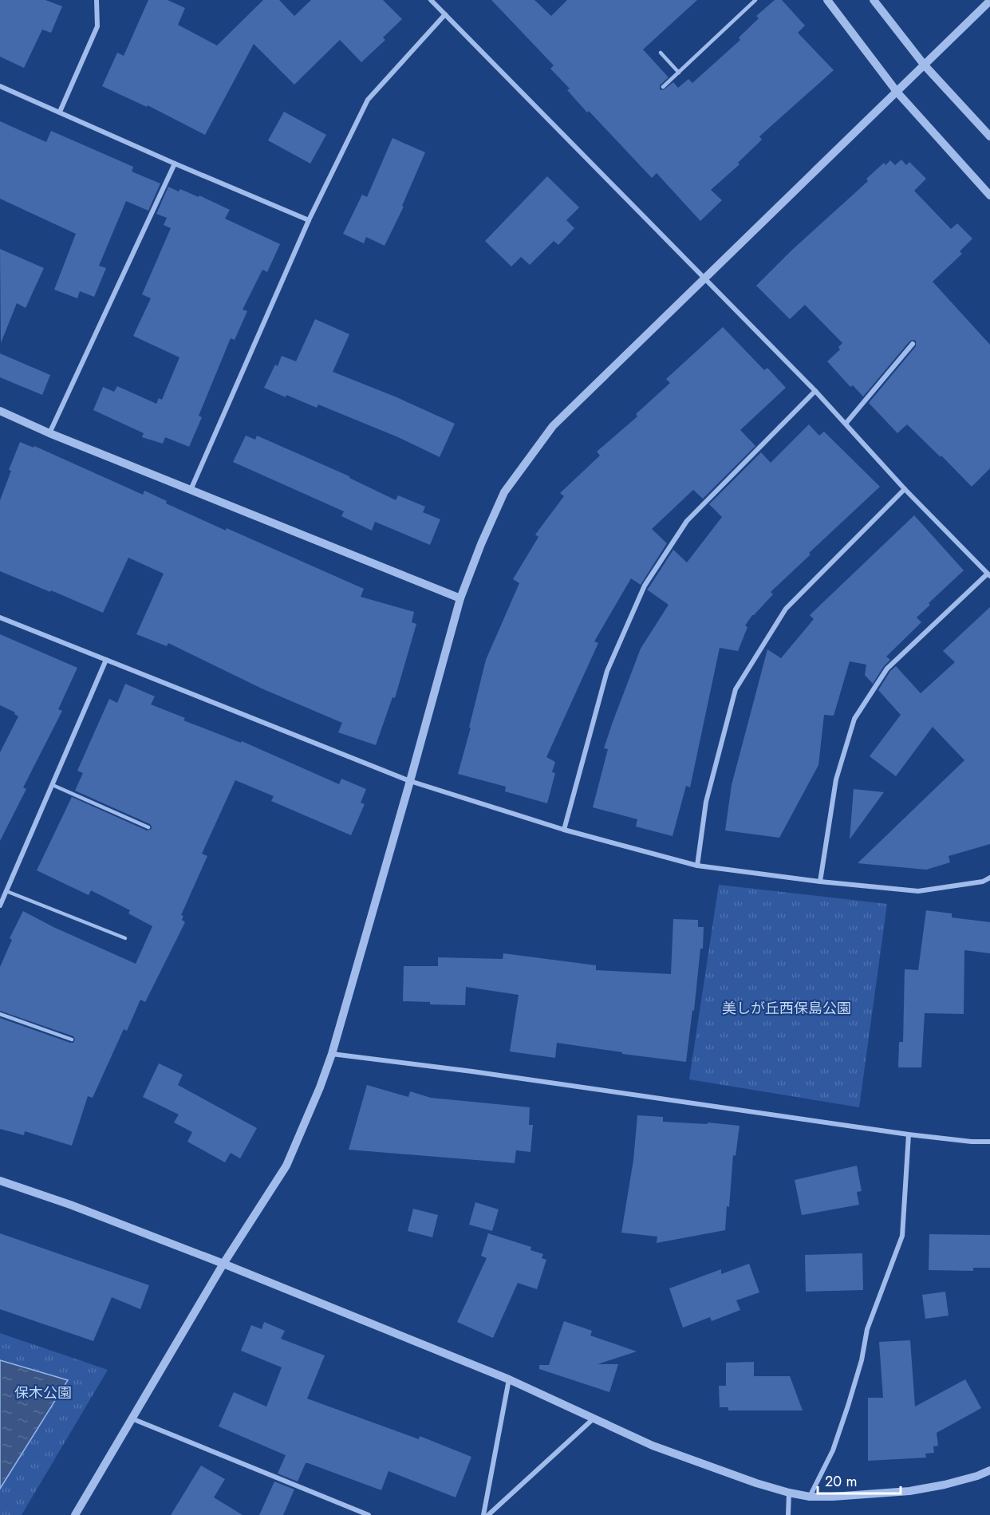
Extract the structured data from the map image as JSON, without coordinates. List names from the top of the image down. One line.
{"parks":["美しが丘西保島公園","保木公園"],"scale_bar":"20 m"}
